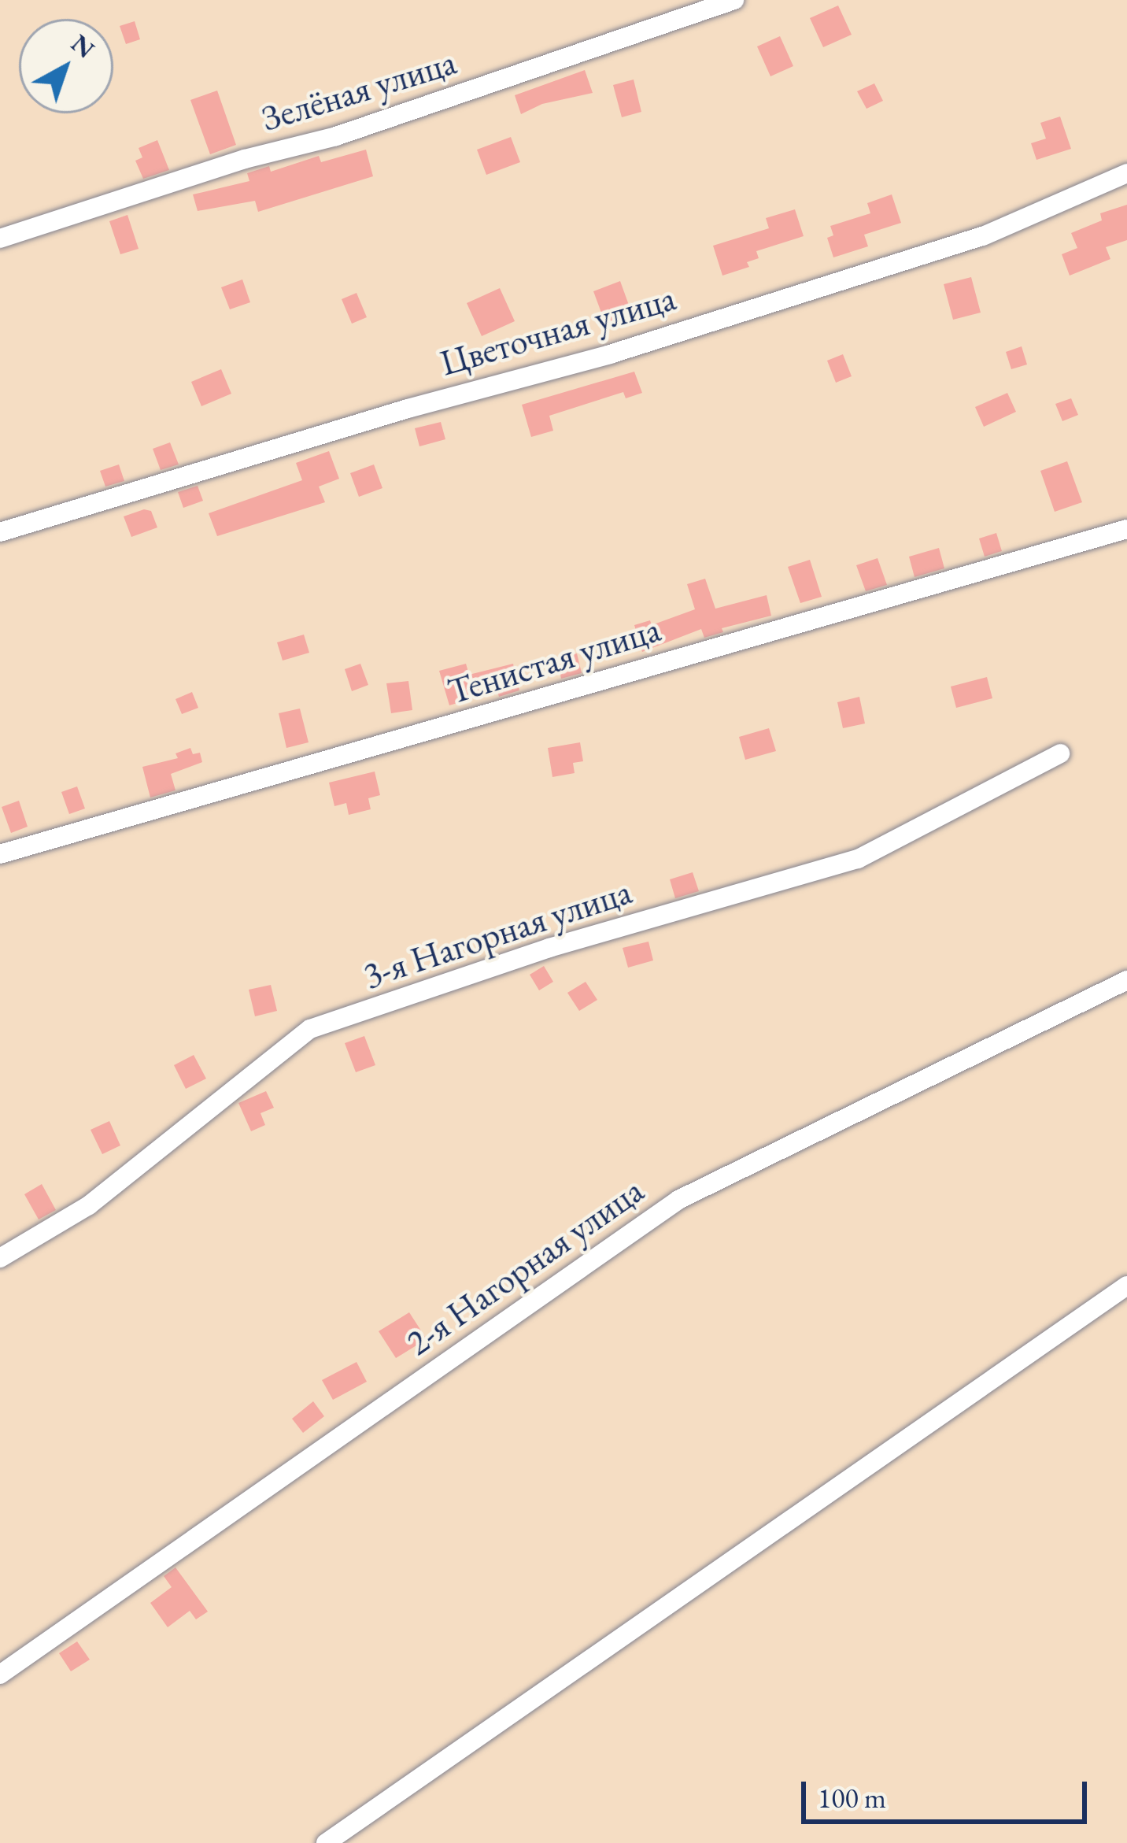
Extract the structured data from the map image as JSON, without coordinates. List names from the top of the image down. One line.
{"streets":{"street":["Зелёная улица","Цветочная улица","Тенистая улица","3-я Нагорная улица","2-я Нагорная улица"]},"scale_bar":"100 m","north":"top right"}
